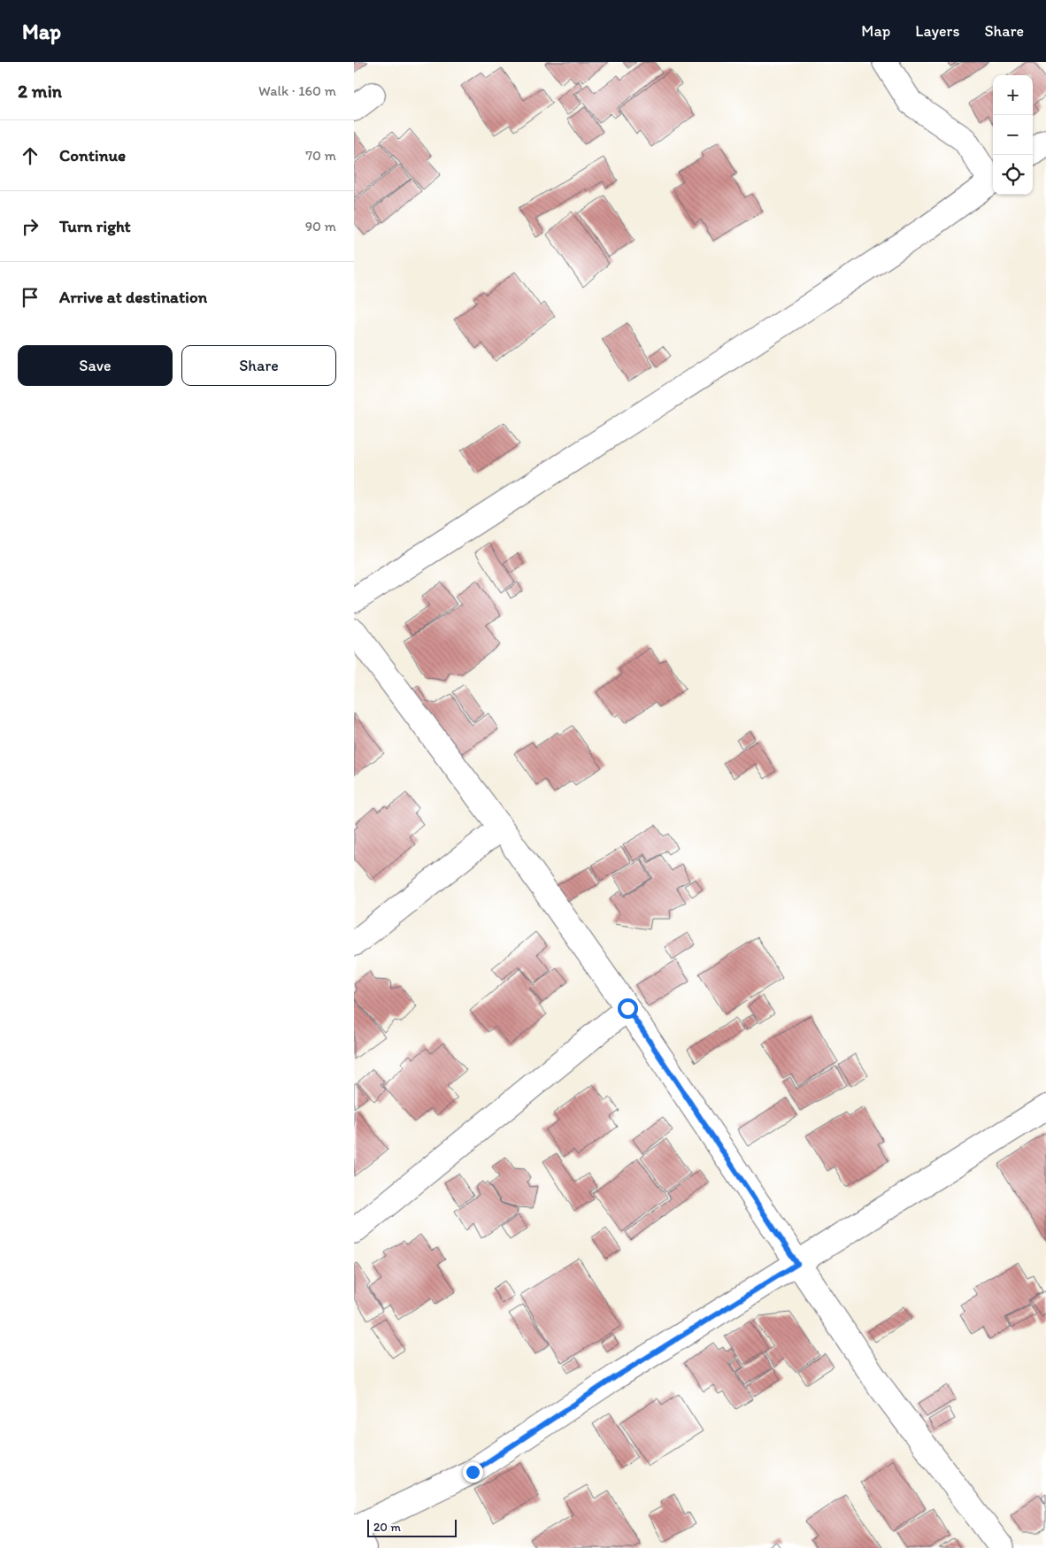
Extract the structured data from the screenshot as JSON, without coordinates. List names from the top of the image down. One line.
{"scale_bar":"20 m","page":{"header":"Map","nav":["Map","Layers","Share"],"heading":["2 min","Walk · 160 m"],"map_buttons":["+","−"],"list":[["Continue","70 m"],["Turn right","90 m"],"Arrive at destination"],"buttons":["Save","Share"],"scale":"20 m"}}
